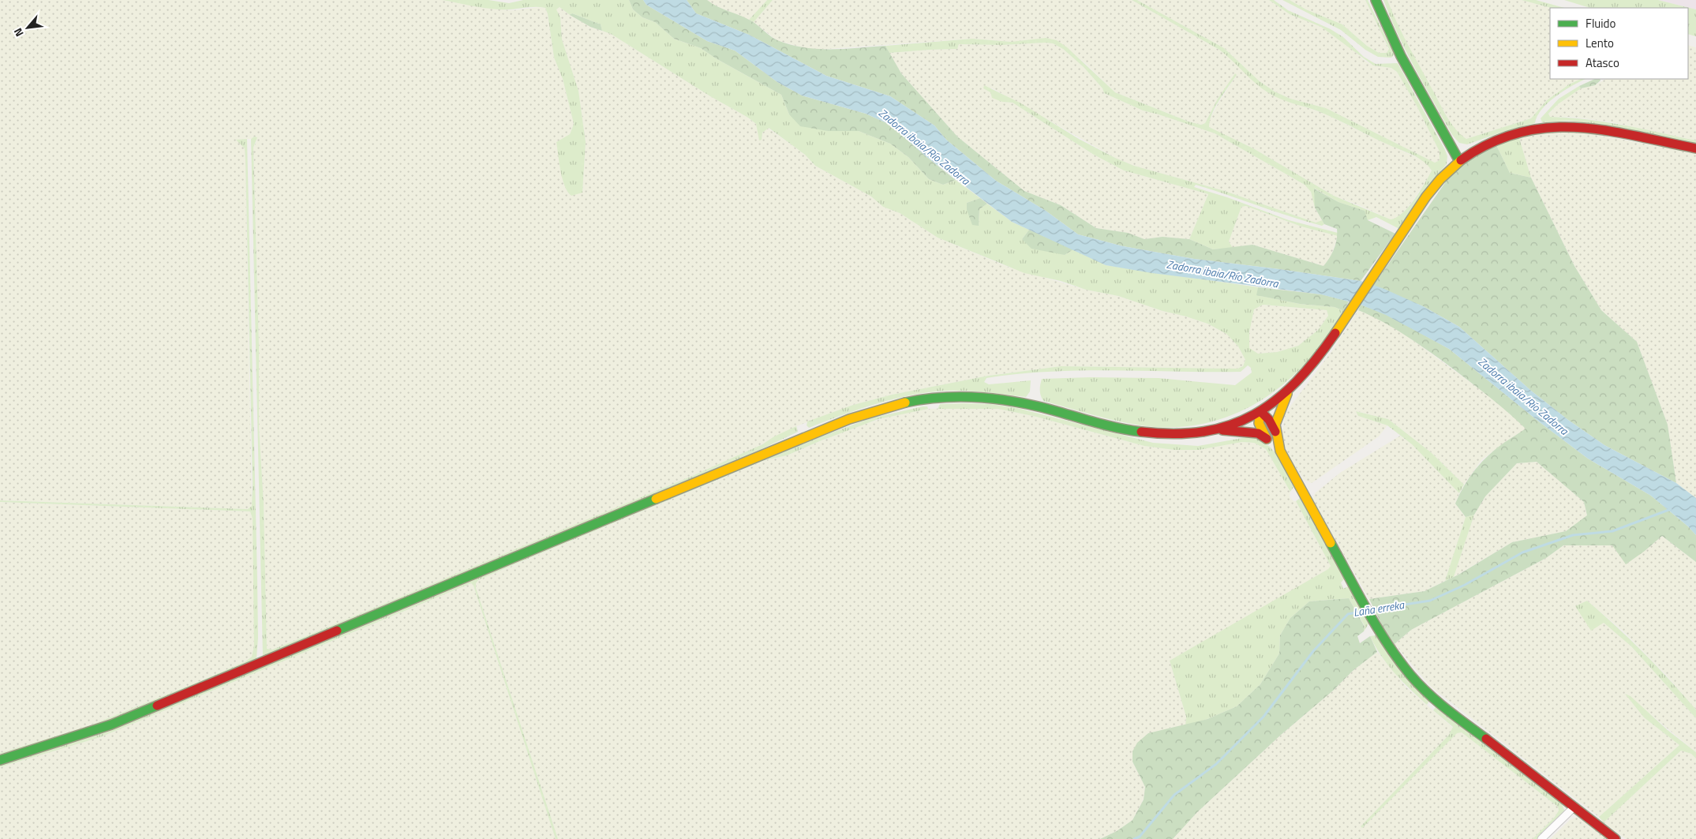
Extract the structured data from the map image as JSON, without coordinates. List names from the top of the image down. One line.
{"water":["Zadorra ibaia/Río Zadorra","Laña erreka"],"legend":["Fluido","Lento","Atasco"],"north":"bottom left"}
